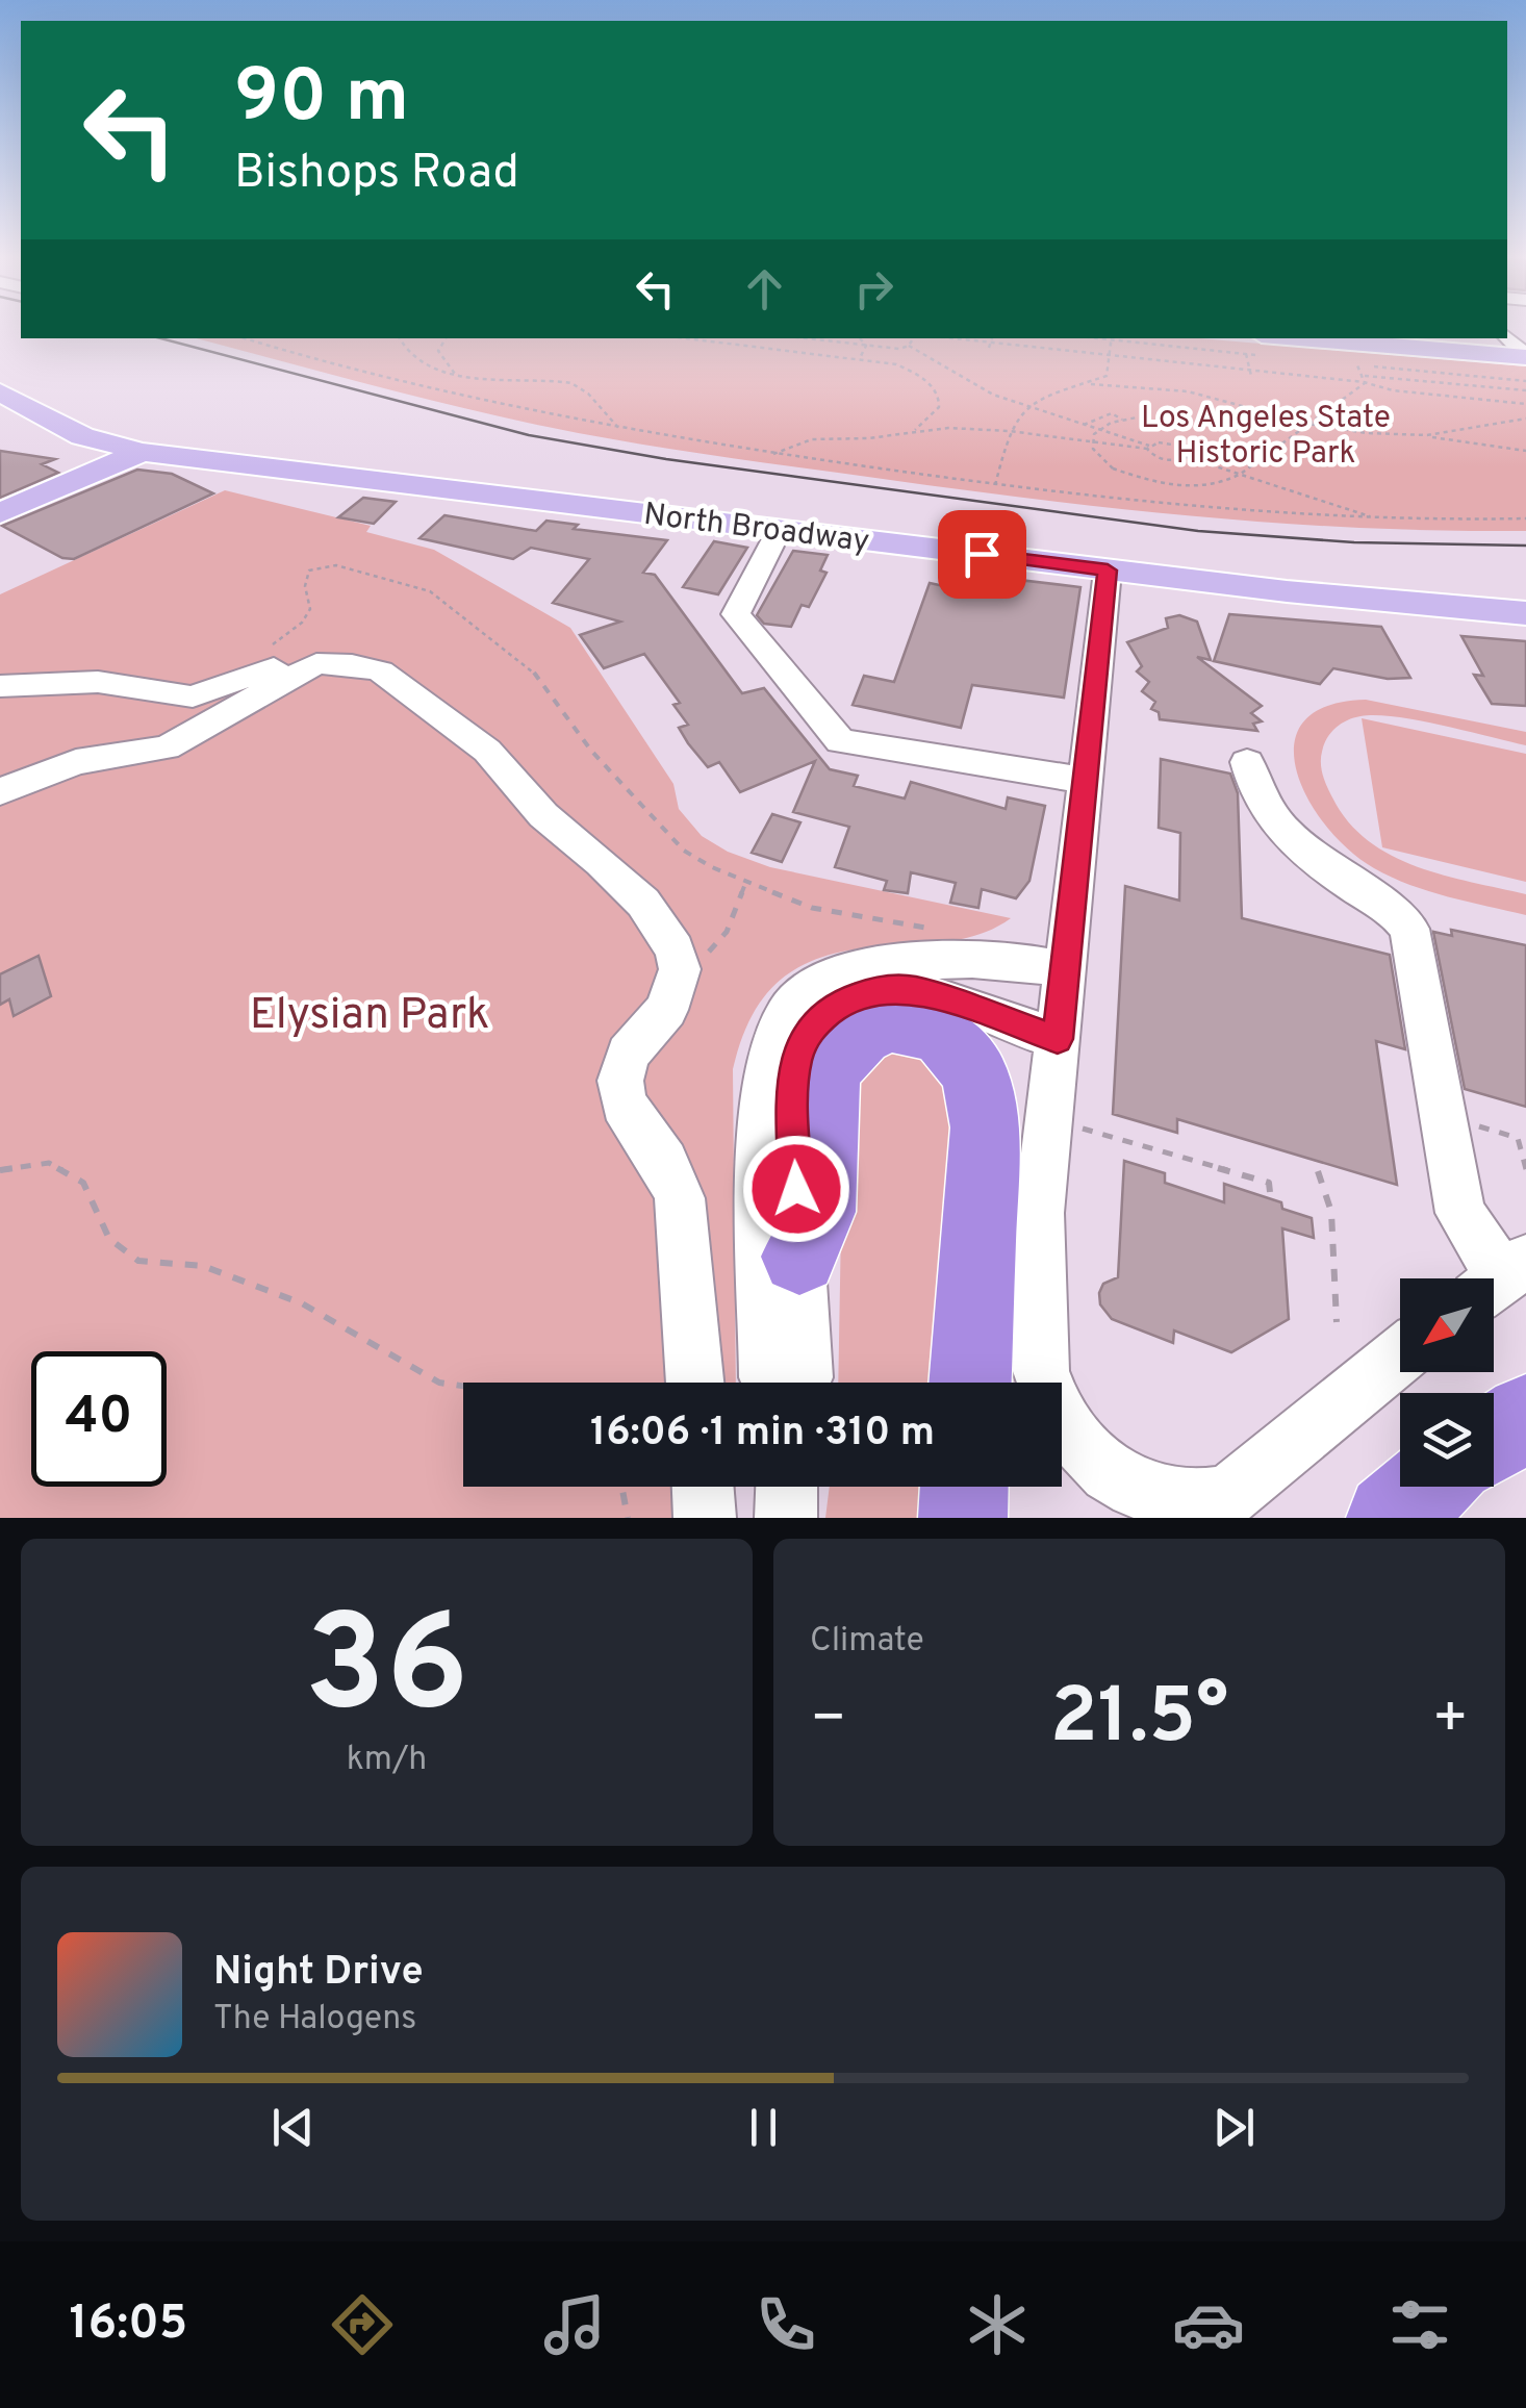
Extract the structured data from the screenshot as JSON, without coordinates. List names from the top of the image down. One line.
{"streets":{"main road":["North Broadway"]},"parks":["Los Angeles State Historic Park","Elysian Park"],"north":"bottom left","page":{"turn":["90 m","Bishops Road"],"limit":"40","trip":"16:06 · 1 min · 310 m","tile":[["36","km/h"],"Climate"],"heat":["−","21.5°","+"],"song":["Night Drive","The Halogens"],"tabs":"16:05"}}
